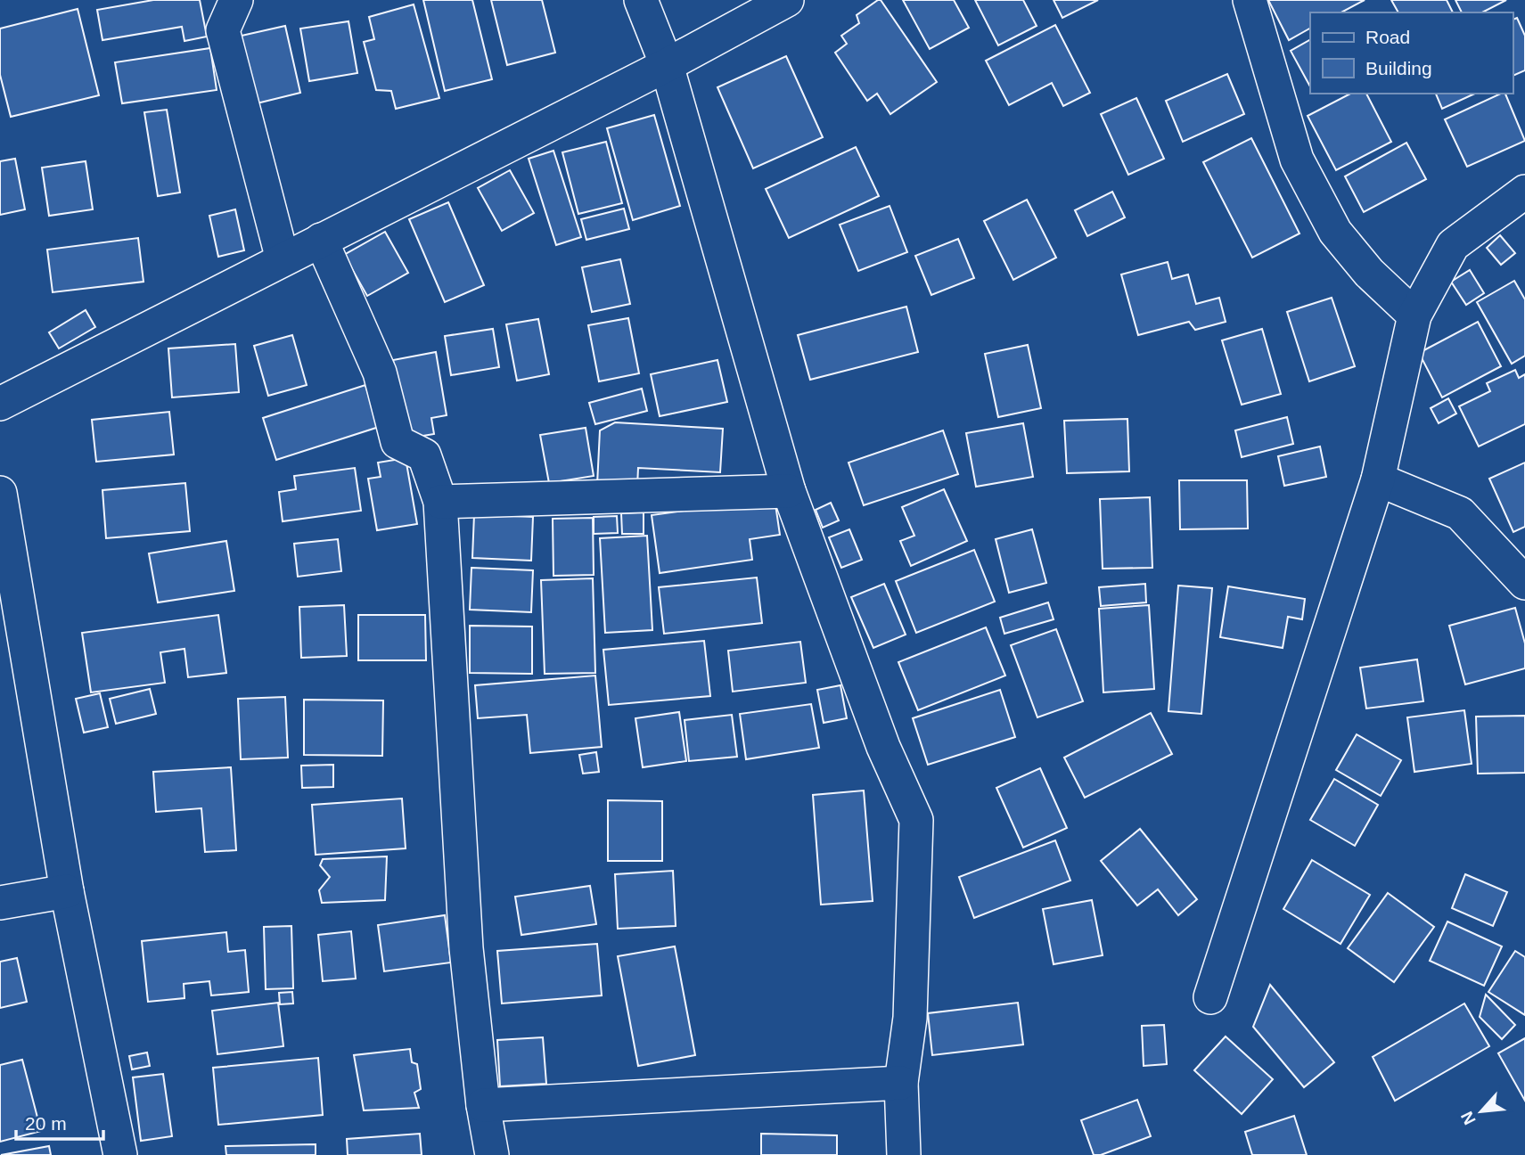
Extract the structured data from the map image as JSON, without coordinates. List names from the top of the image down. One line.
{"legend":["Road","Building"],"scale_bar":"20 m","north":"bottom left"}
